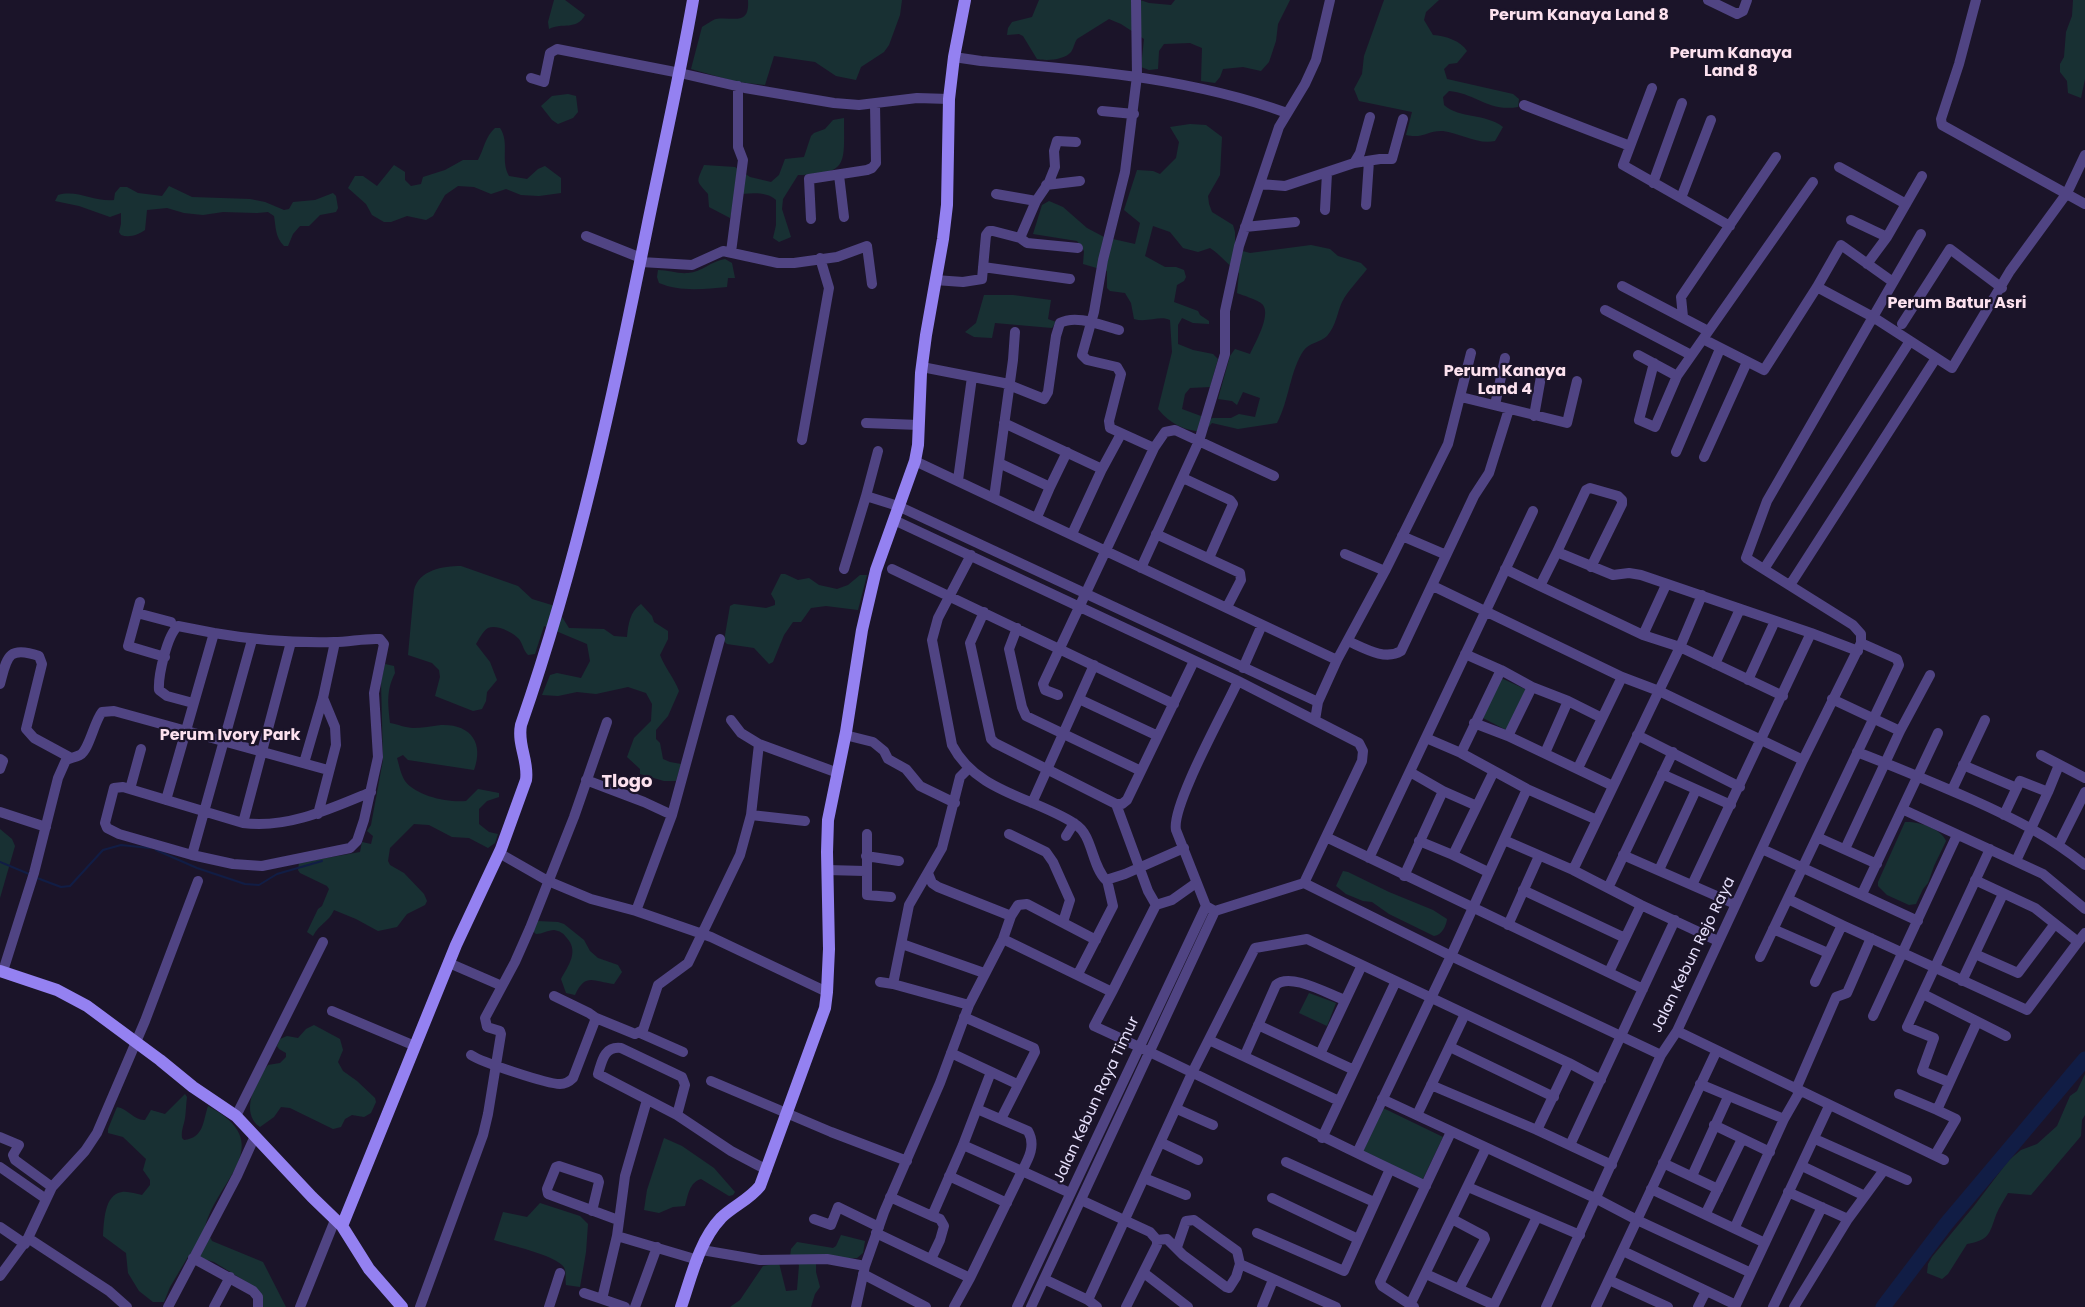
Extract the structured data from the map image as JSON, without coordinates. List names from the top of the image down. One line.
{"streets":{"street":["Jalan Kebun Rejo Raya","Jalan Kebun Raya Timur"]},"districts":["Perum Kanaya Land 8","Perum Kanaya Land 8","Perum Batur Asri","Perum Kanaya Land 4","Perum Ivory Park","Tlogo"]}
